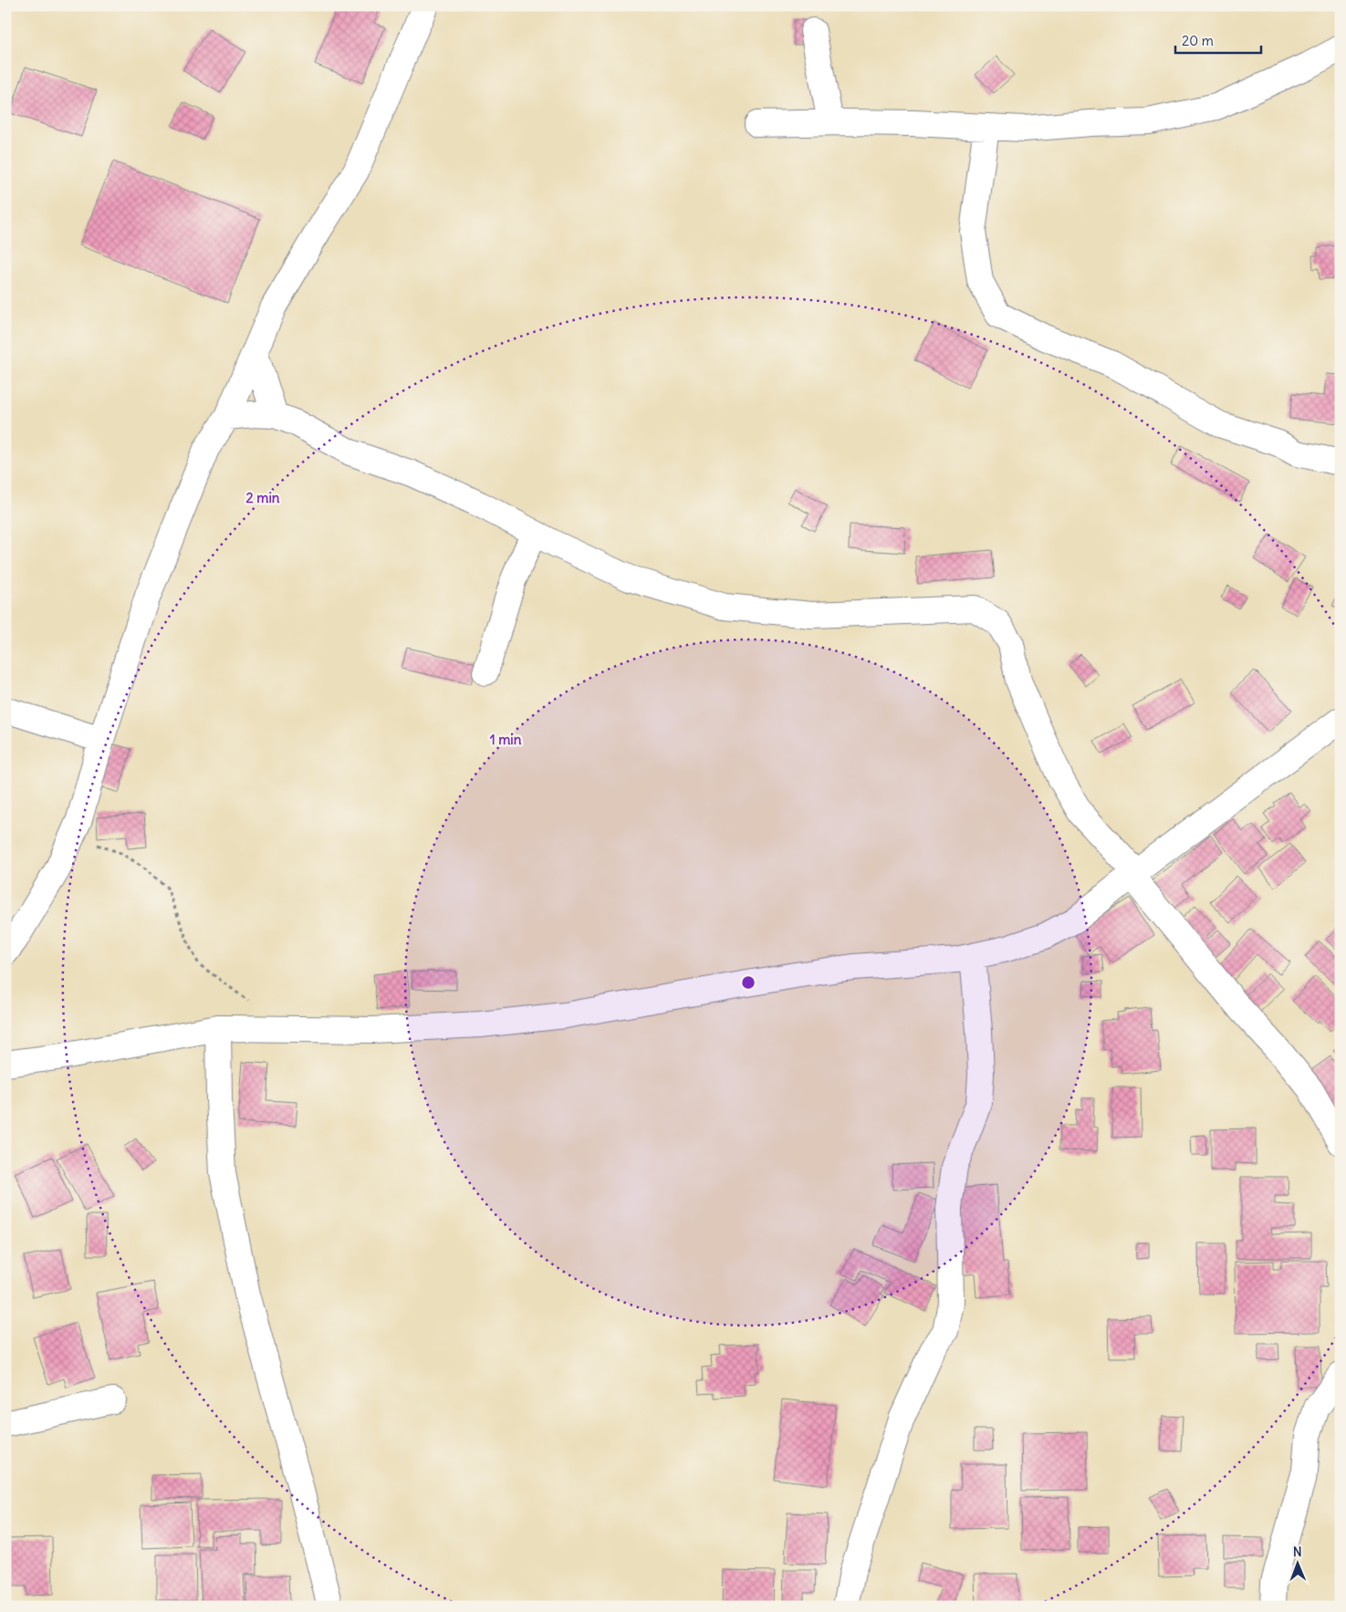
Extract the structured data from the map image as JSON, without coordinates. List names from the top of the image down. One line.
{"scale_bar":"20 m","north":"top","rings":["2 min","1 min"]}
